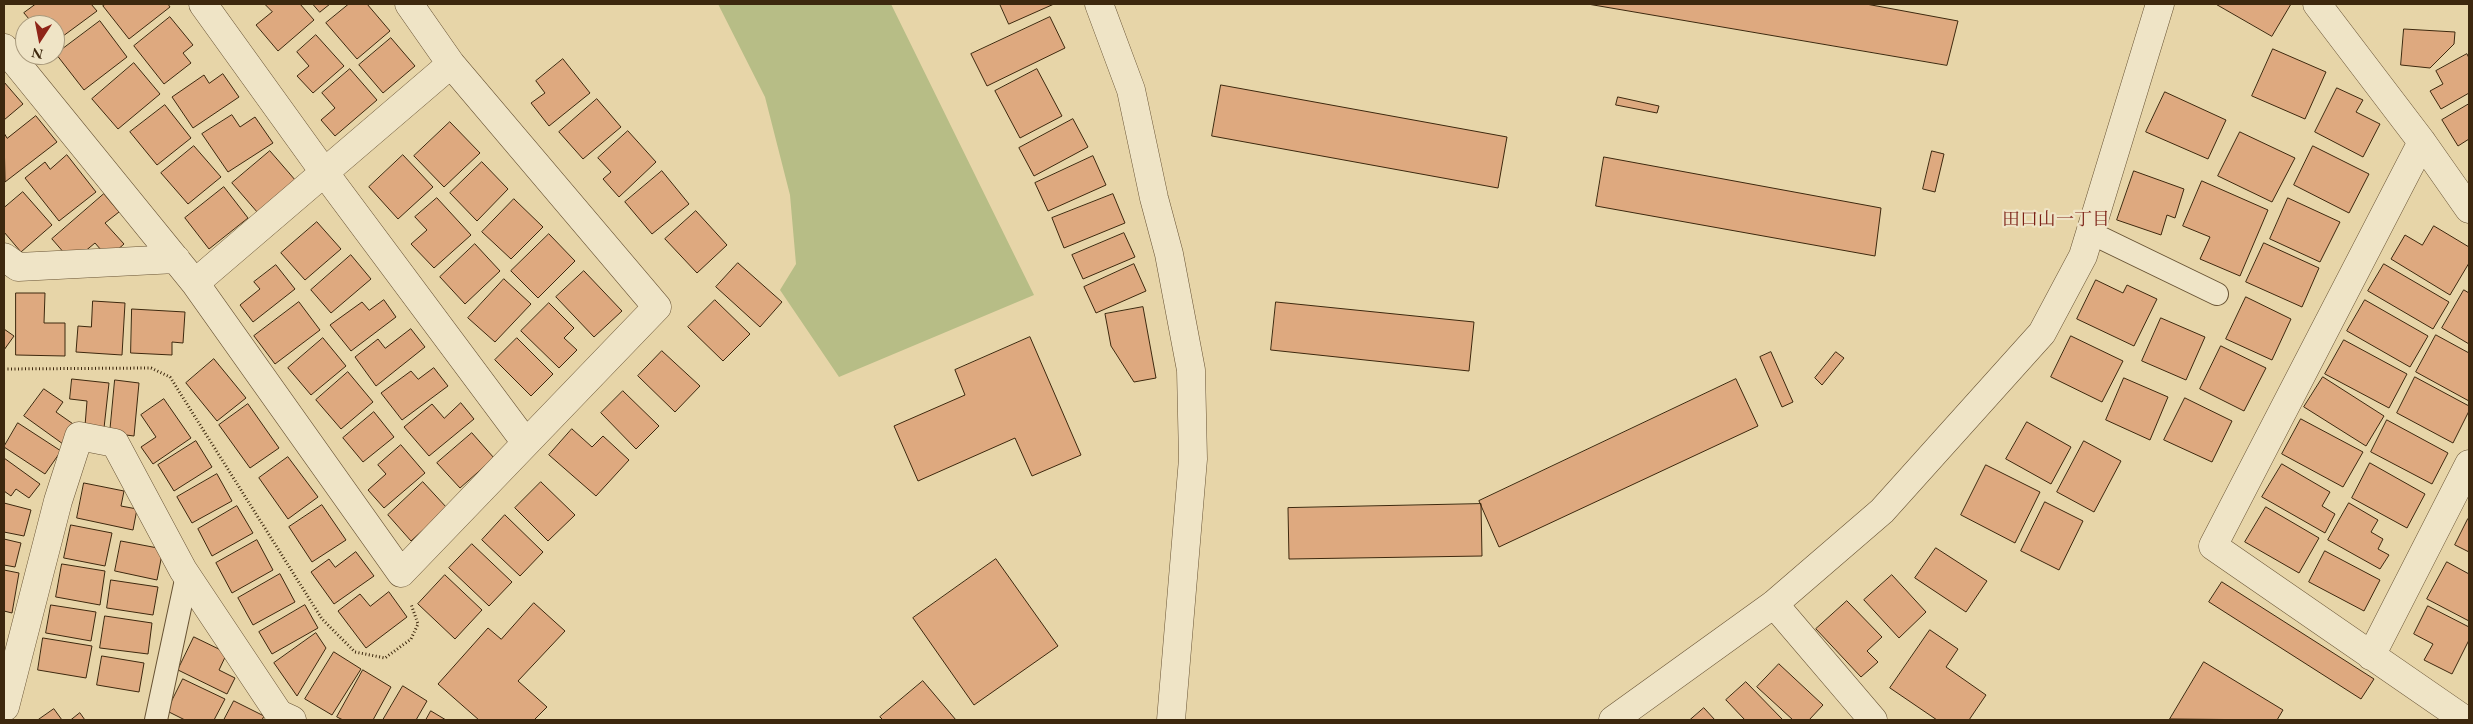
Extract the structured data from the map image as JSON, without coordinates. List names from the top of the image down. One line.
{"districts":["田口山一丁目"],"north":"bottom"}
